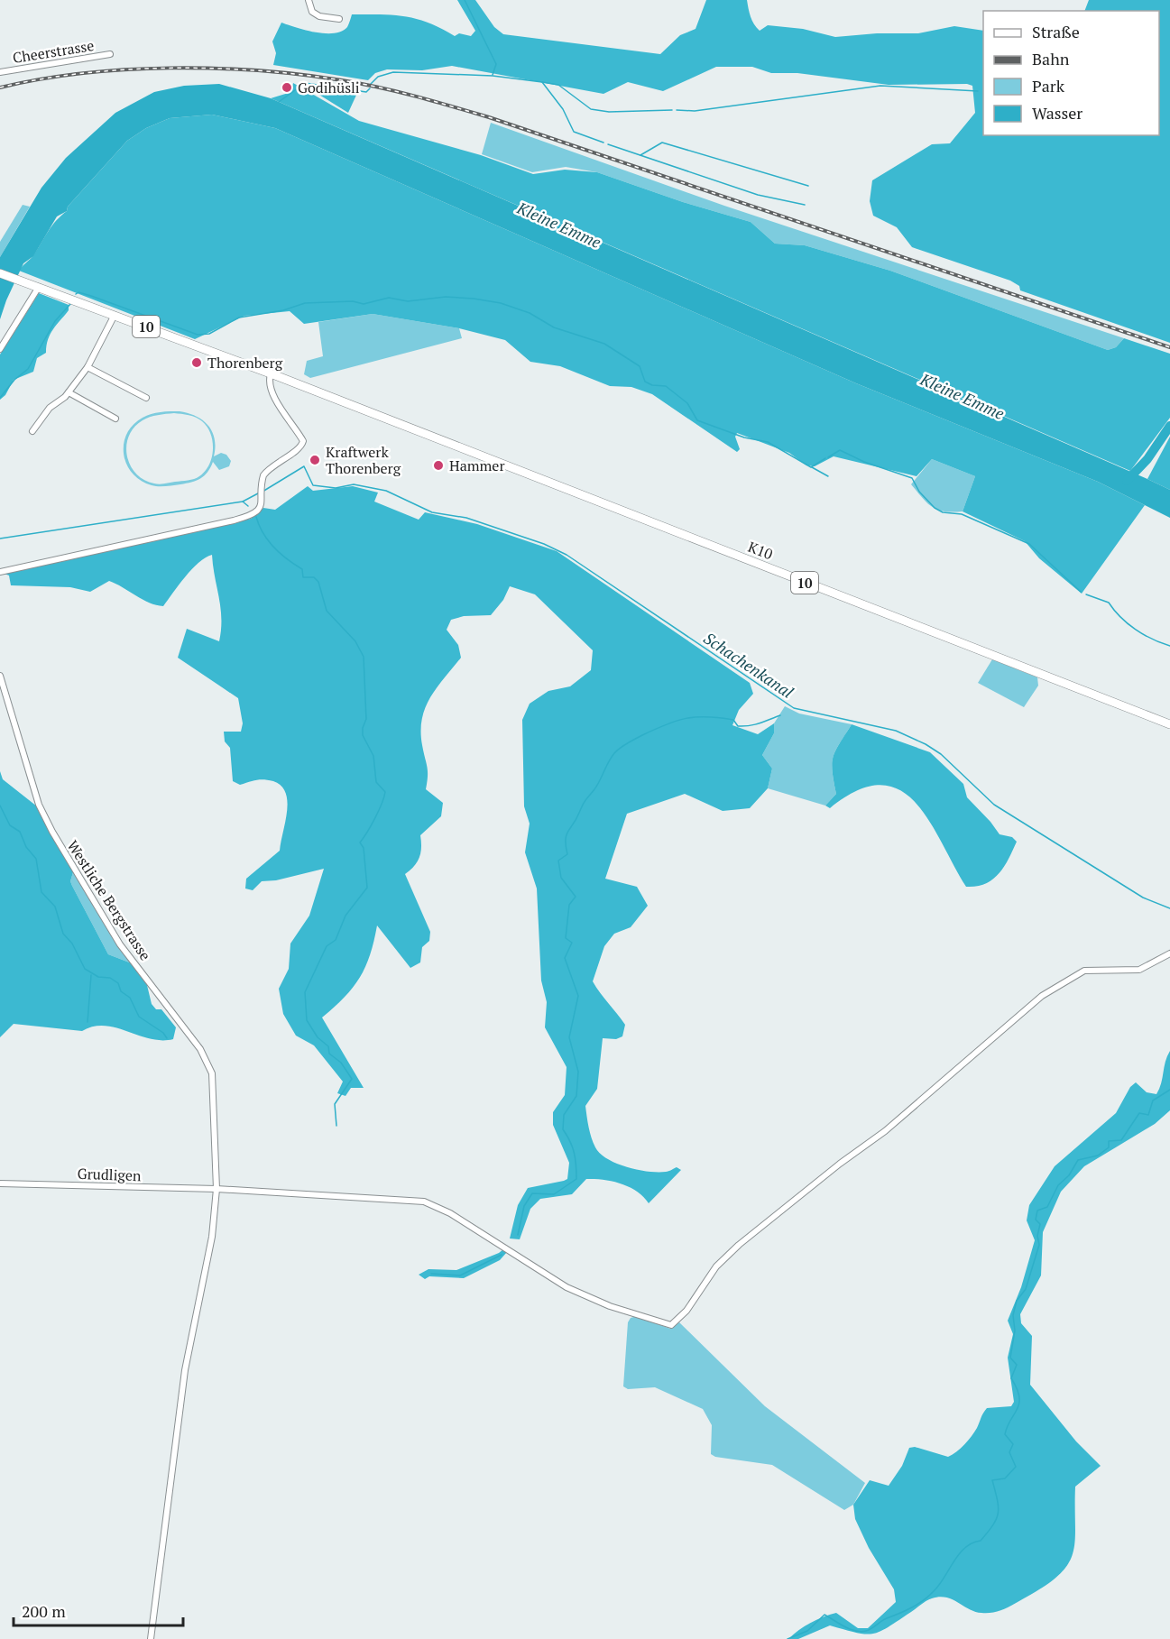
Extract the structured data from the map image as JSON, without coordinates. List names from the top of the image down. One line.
{"streets":{"main road":["10","K10"],"street":["Cheerstrasse","Westliche Bergstrasse","Grudligen"]},"crossings":[["10","K10"],["Westliche Bergstrasse","Grudligen"]],"water":["Kleine Emme","Schachenkanal"],"places":["Godihüsli","Thorenberg","Kraftwerk Thorenberg","Hammer"],"legend":["Straße","Bahn","Park","Wasser"],"scale_bar":"200 m"}
